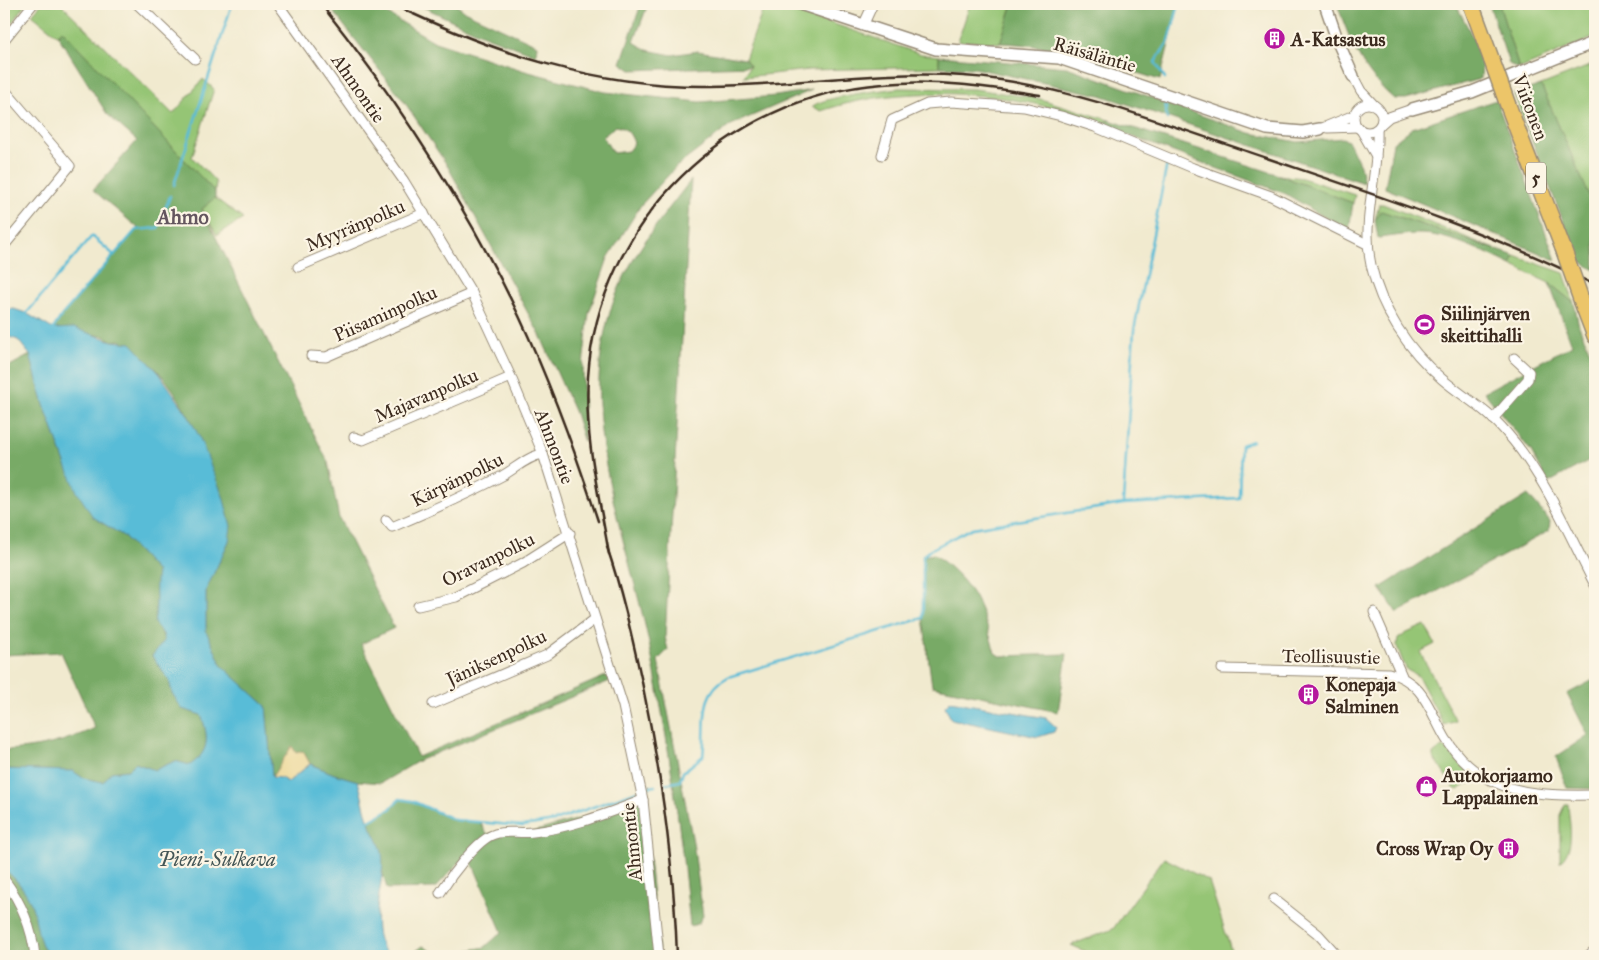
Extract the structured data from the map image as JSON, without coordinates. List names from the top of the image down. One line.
{"streets":{"highway":["Viitonen","5"],"street":["Räisäläntie","Ahmontie","Myyränpolku","Piisaminpolku","Majavanpolku","Kärpänpolku","Oravanpolku","Teollisuustie","Jäniksenpolku"]},"crossings":[["Ahmontie","Myyränpolku"],["Ahmontie","Piisaminpolku"],["Ahmontie","Majavanpolku"],["Ahmontie","Kärpänpolku"],["Ahmontie","Oravanpolku"],["Ahmontie","Jäniksenpolku"]],"districts":["Ahmo"],"water":["Pieni-Sulkava"],"places":{"building":["A-Katsastus","Konepaja Salminen","Cross Wrap Oy"],"sports":["Siilinjärven skeittihalli"],"shop":["Autokorjaamo Lappalainen"]}}
